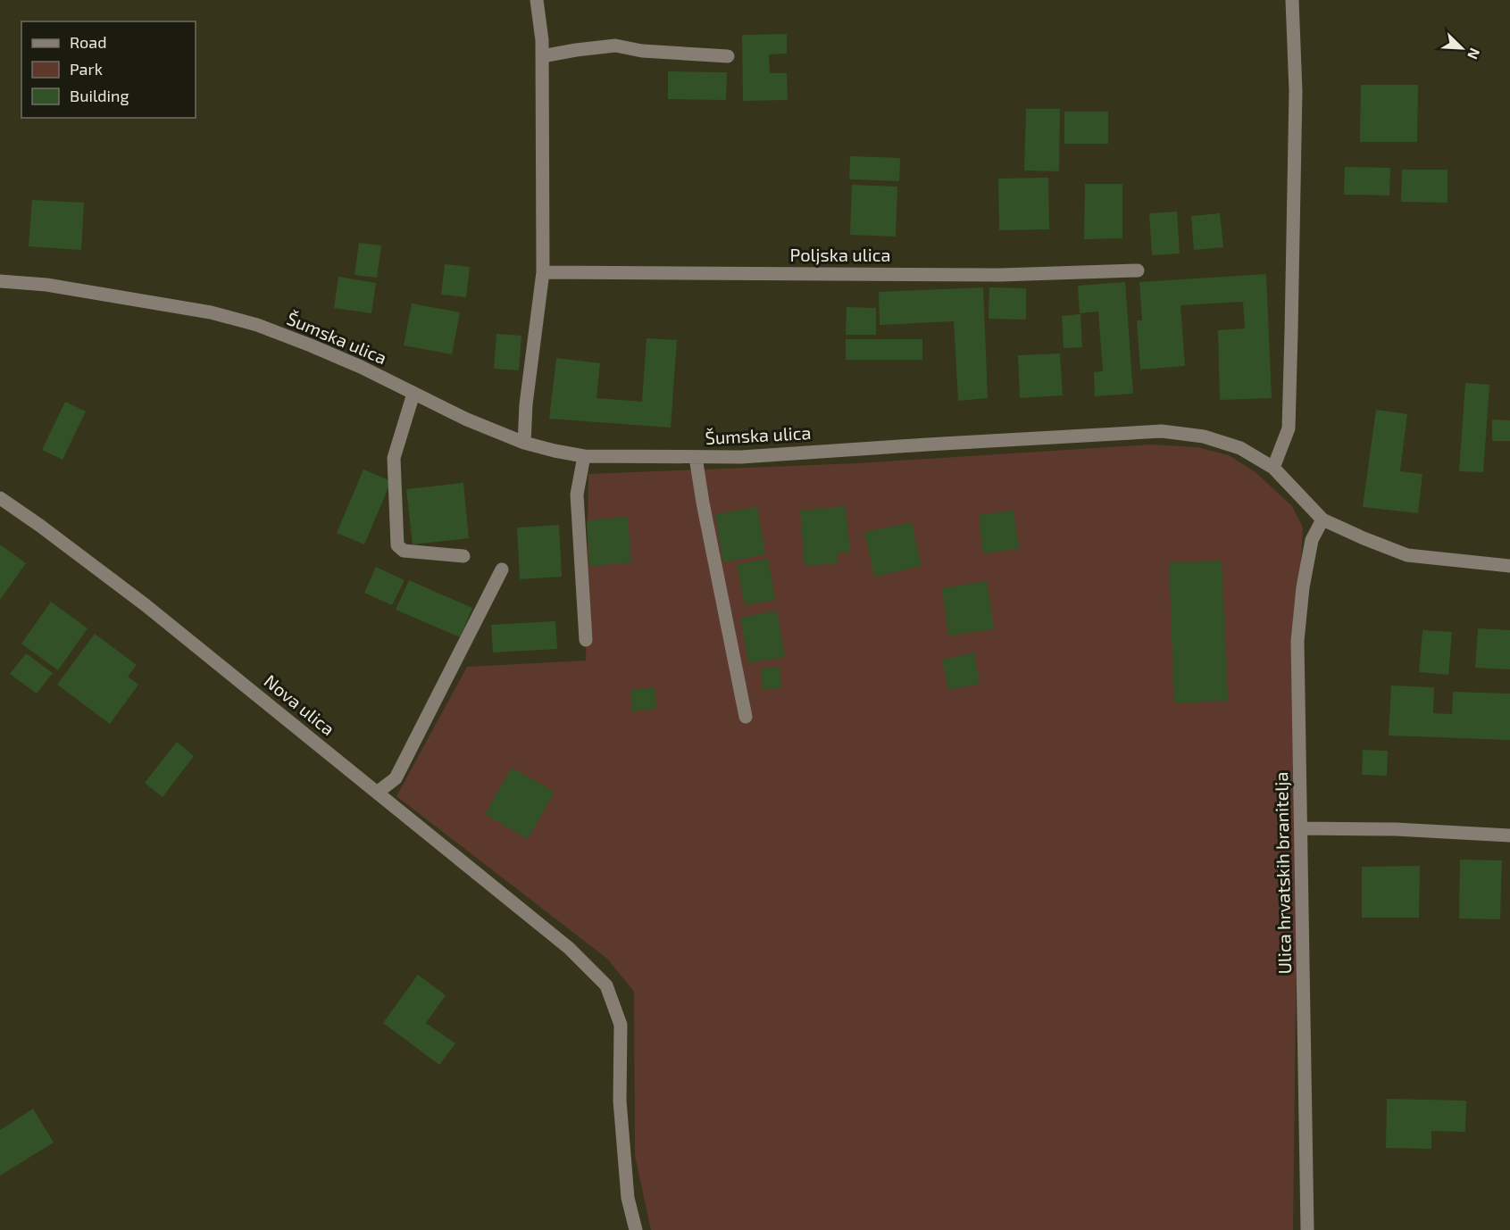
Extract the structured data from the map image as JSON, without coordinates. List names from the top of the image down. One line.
{"streets":{"street":["Poljska ulica","Šumska ulica","Nova ulica","Ulica hrvatskih branitelja"]},"crossings":[["Šumska ulica","Ulica hrvatskih branitelja"]],"legend":["Road","Park","Building"],"north":"bottom right"}
